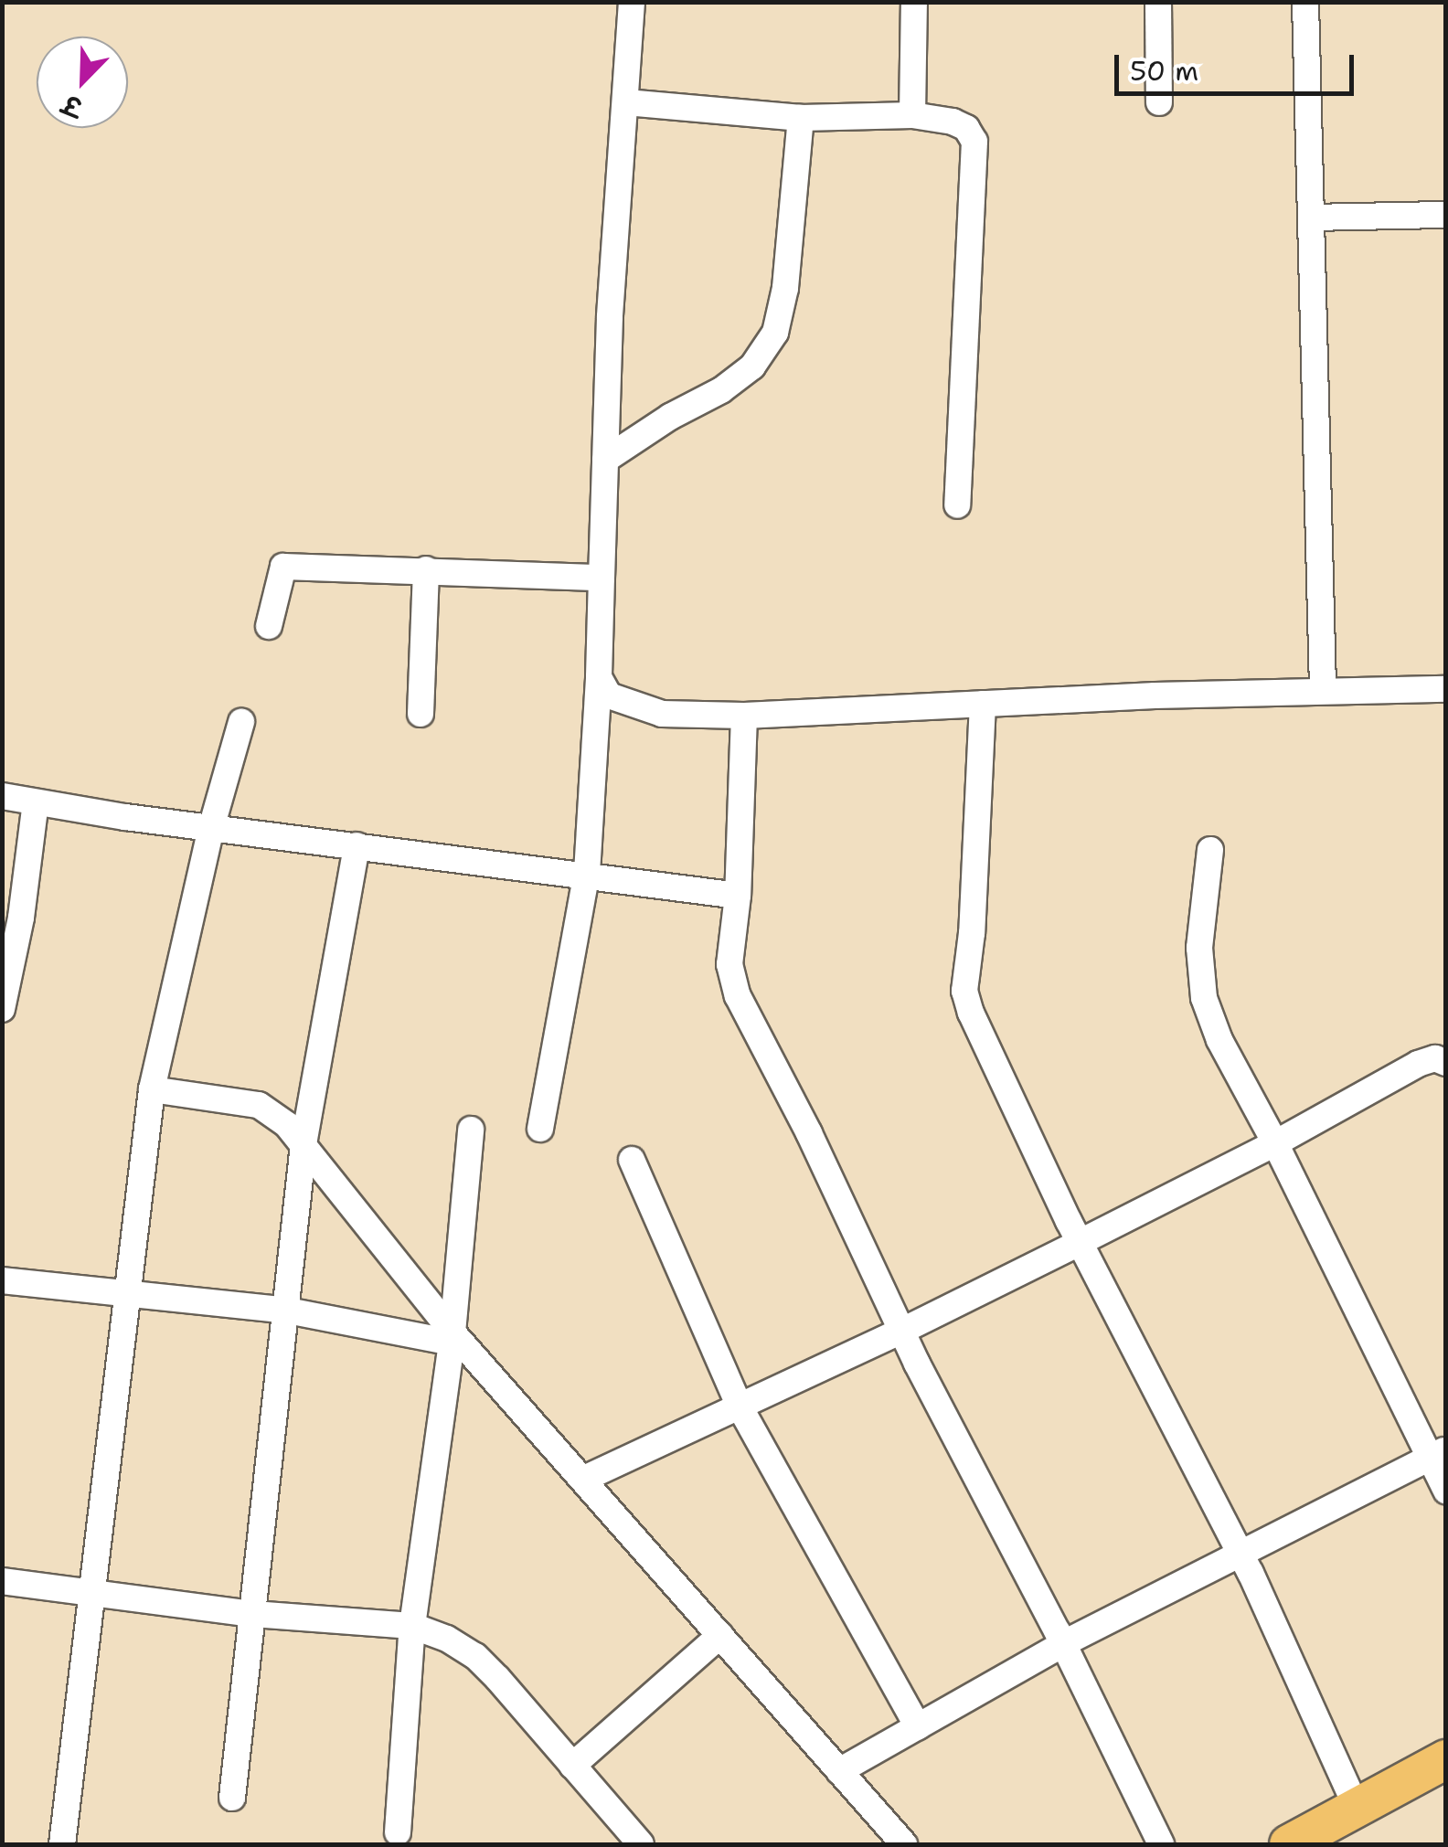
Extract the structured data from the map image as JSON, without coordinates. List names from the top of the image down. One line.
{"scale_bar":"50 m","north":"bottom left"}
